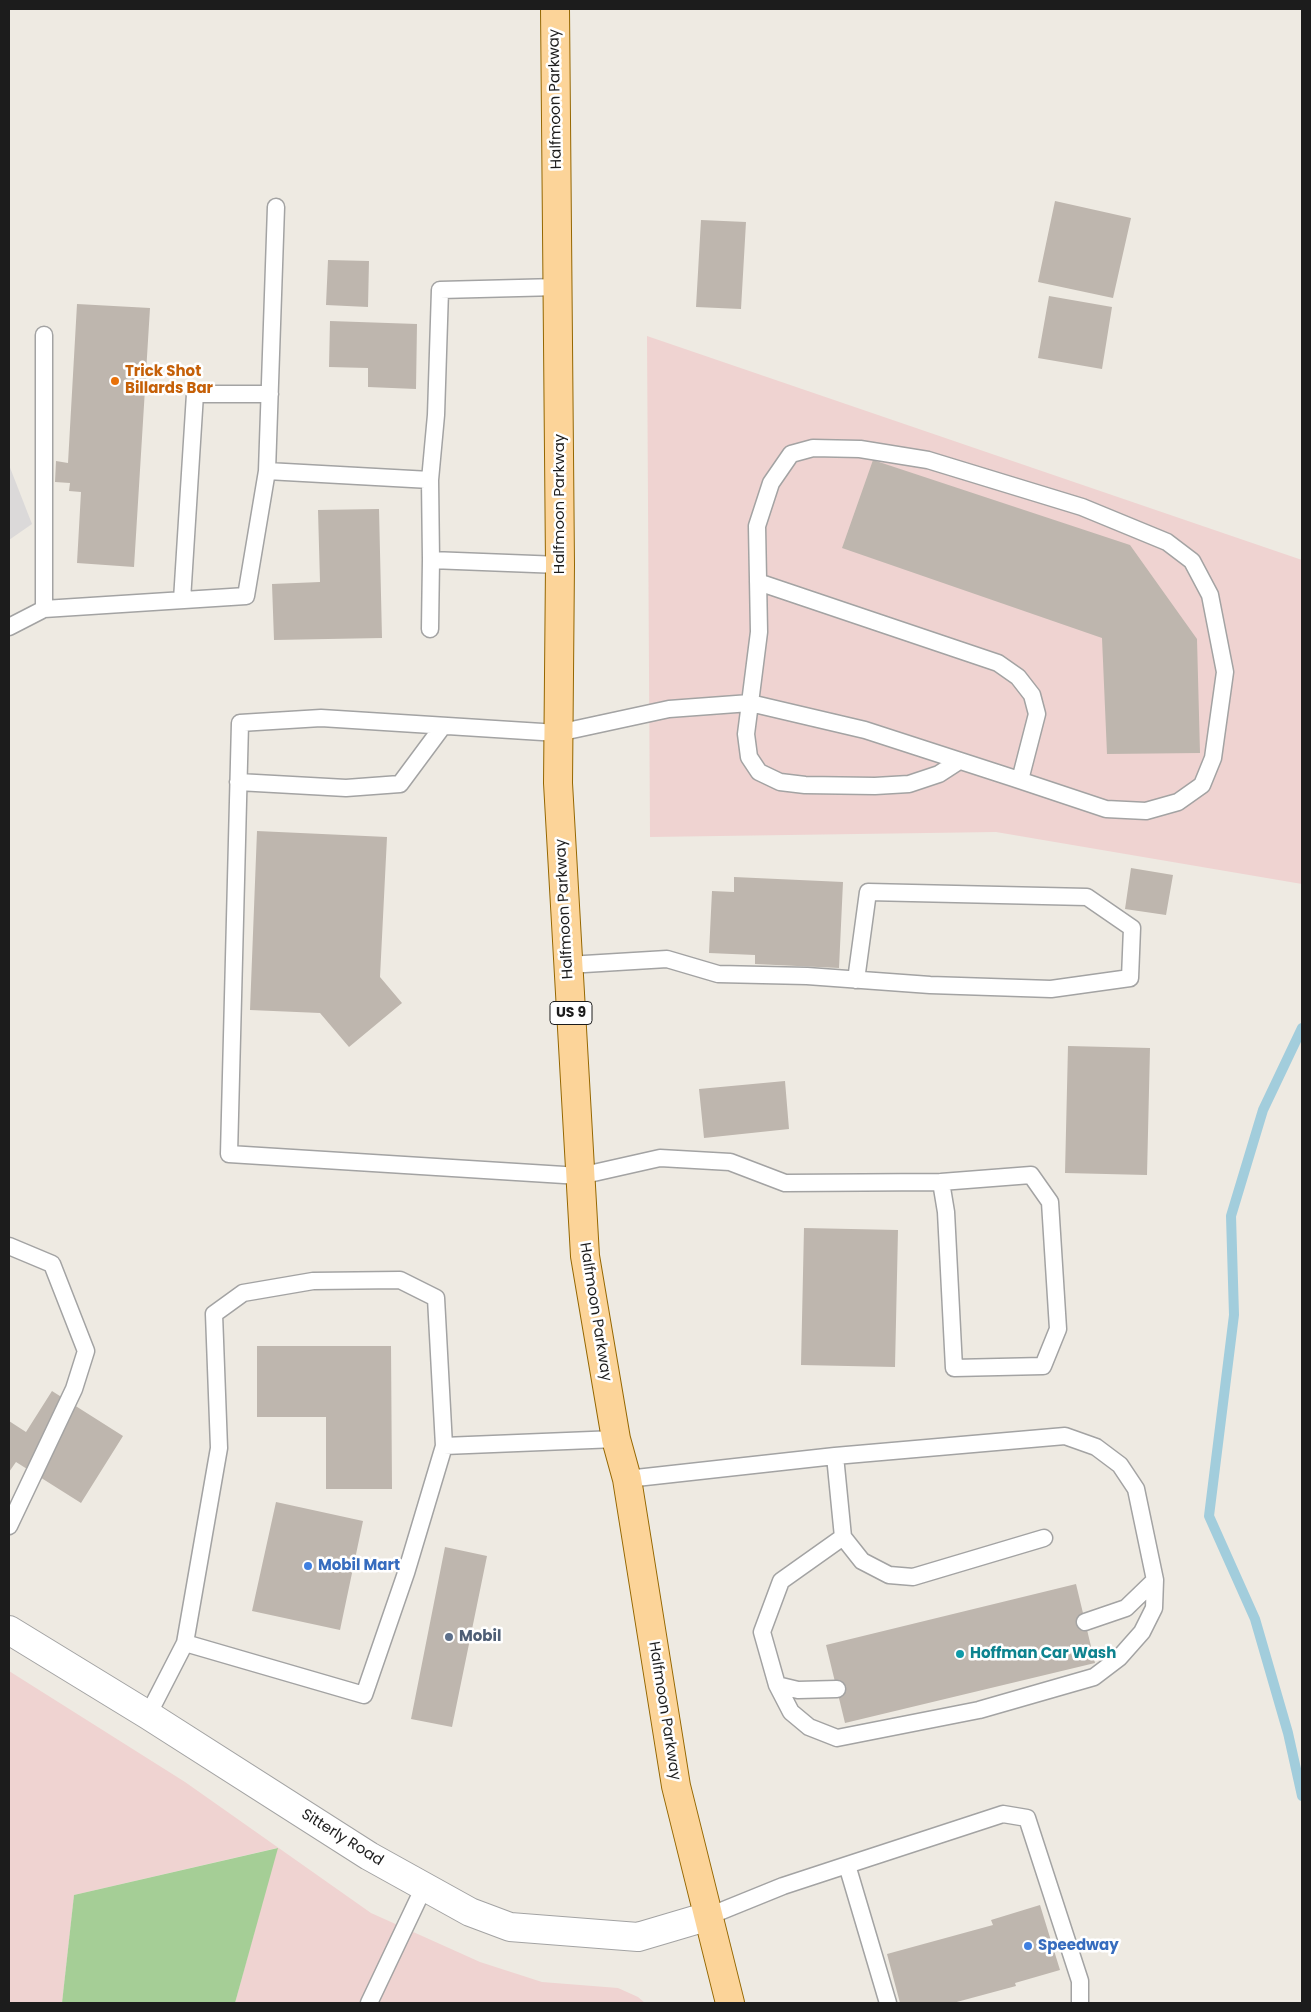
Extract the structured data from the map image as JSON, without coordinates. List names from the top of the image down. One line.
{"streets":{"main road":["Halfmoon Parkway","US 9"],"street":["Sitterly Road"]},"crossings":[["Halfmoon Parkway","Sitterly Road"]],"places":["Trick Shot Billards Bar","Mobil Mart","Mobil","Hoffman Car Wash","Speedway"]}
